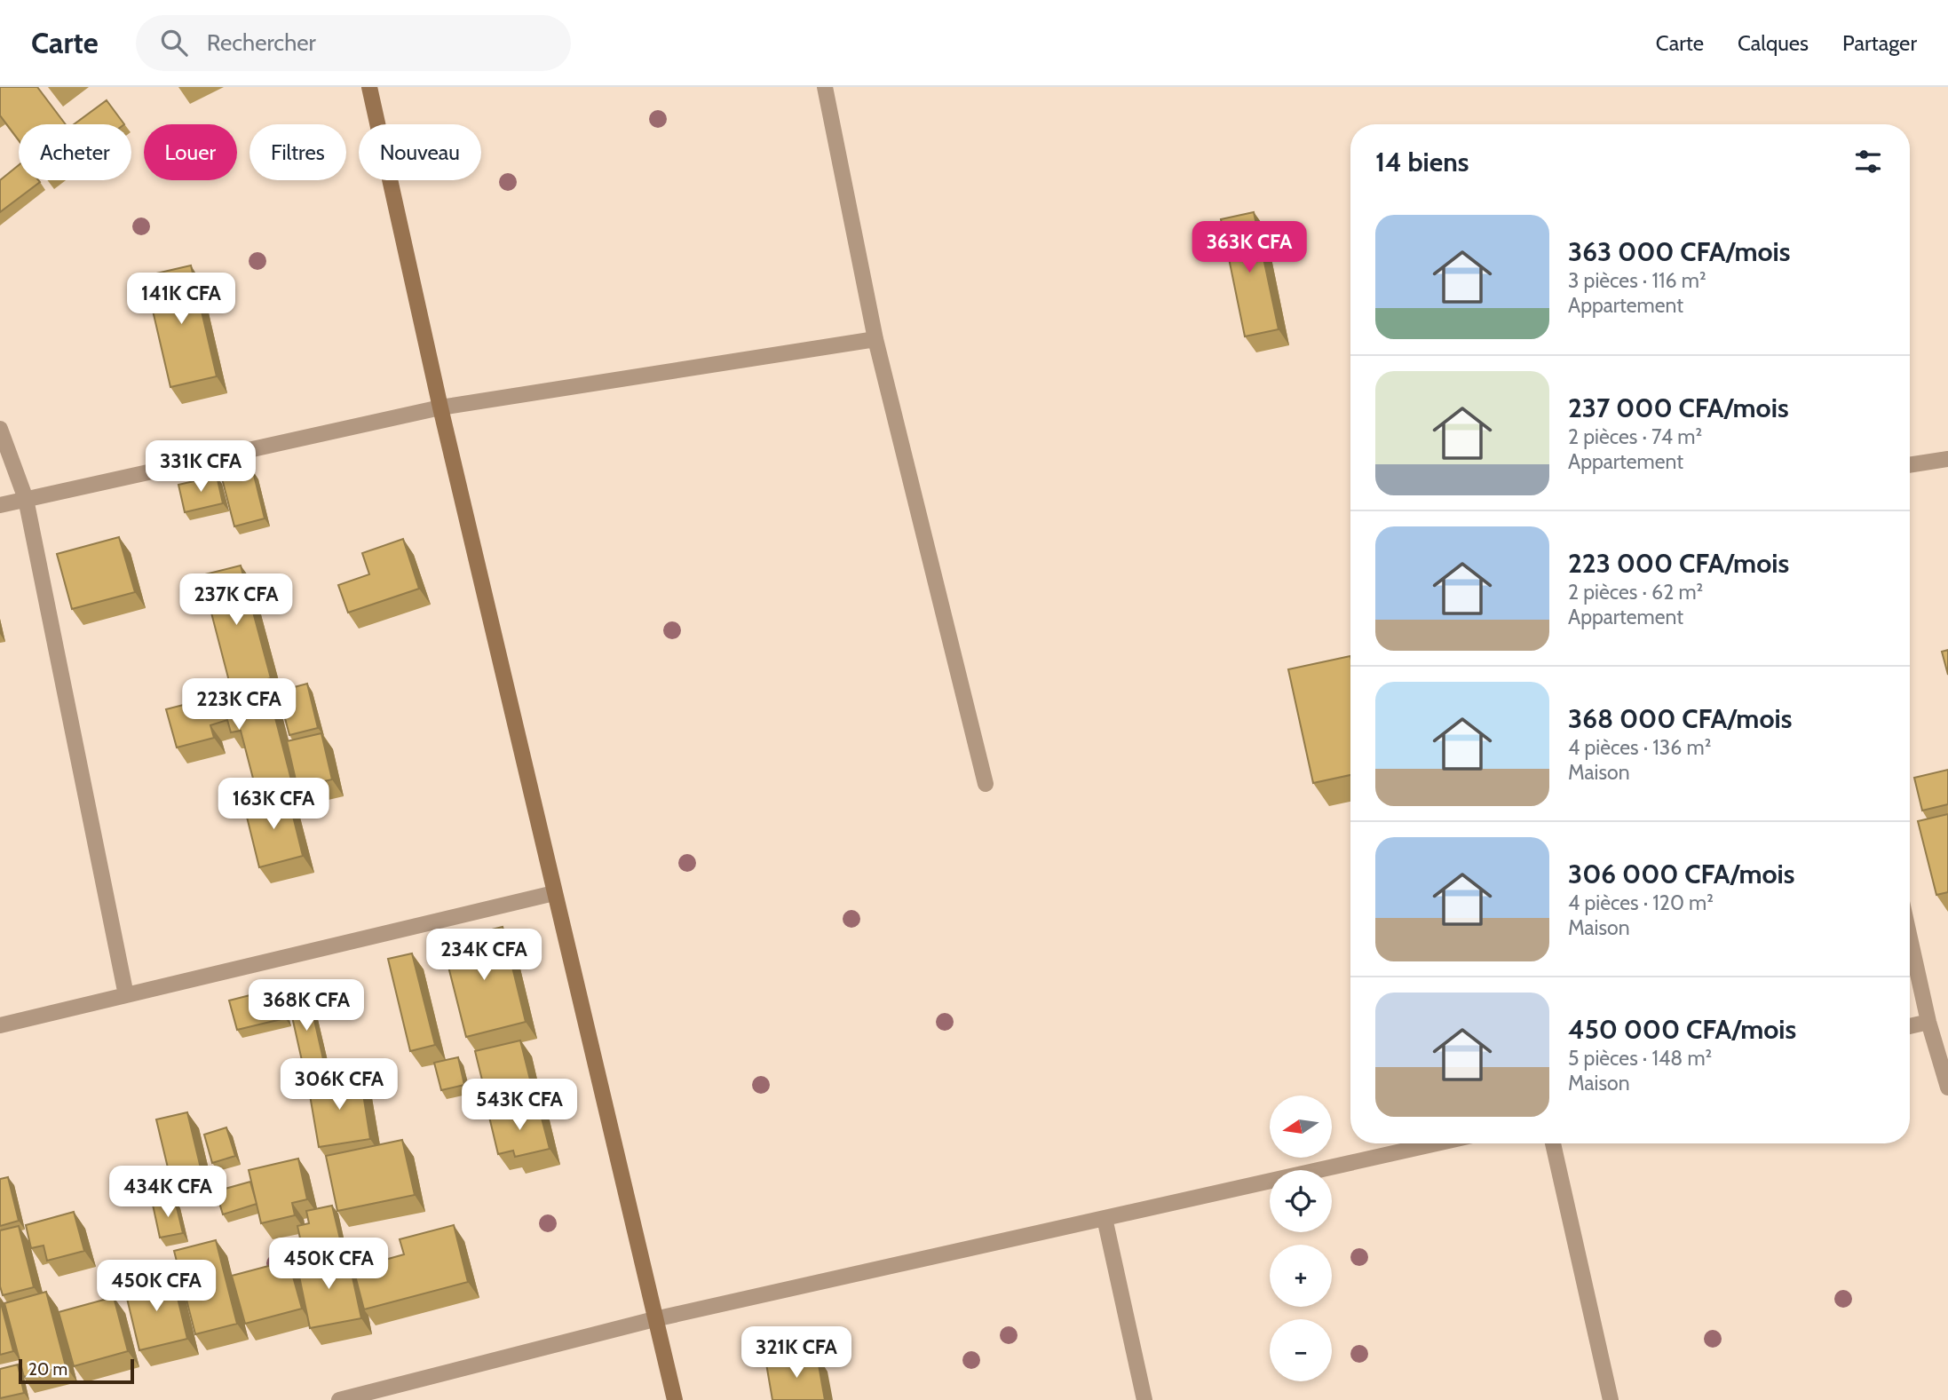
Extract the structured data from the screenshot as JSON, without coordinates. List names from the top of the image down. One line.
{"scale_bar":"20 m","north":"left","page":{"header":"Carte","search":"Rechercher","nav":["Carte","Calques","Partager"],"chip":["Acheter","Louer","Filtres","Nouveau"],"heading":"14 biens","list":[{"name":"363 000 CFA/mois","note":"3 pièces · 116 m² · Appartement"},{"name":"237 000 CFA/mois","note":"2 pièces · 74 m² · Appartement"},{"name":"223 000 CFA/mois","note":"2 pièces · 62 m² · Appartement"},{"name":"368 000 CFA/mois","note":"4 pièces · 136 m² · Maison"},{"name":"306 000 CFA/mois","note":"4 pièces · 120 m² · Maison"},{"name":"450 000 CFA/mois","note":"5 pièces · 148 m² · Maison"}],"price":["363K CFA","141K CFA","331K CFA","237K CFA","223K CFA","163K CFA","234K CFA","368K CFA","306K CFA","543K CFA","434K CFA","450K CFA","450K CFA","321K CFA"],"map_buttons":["+","−"],"scale":"20 m"}}
